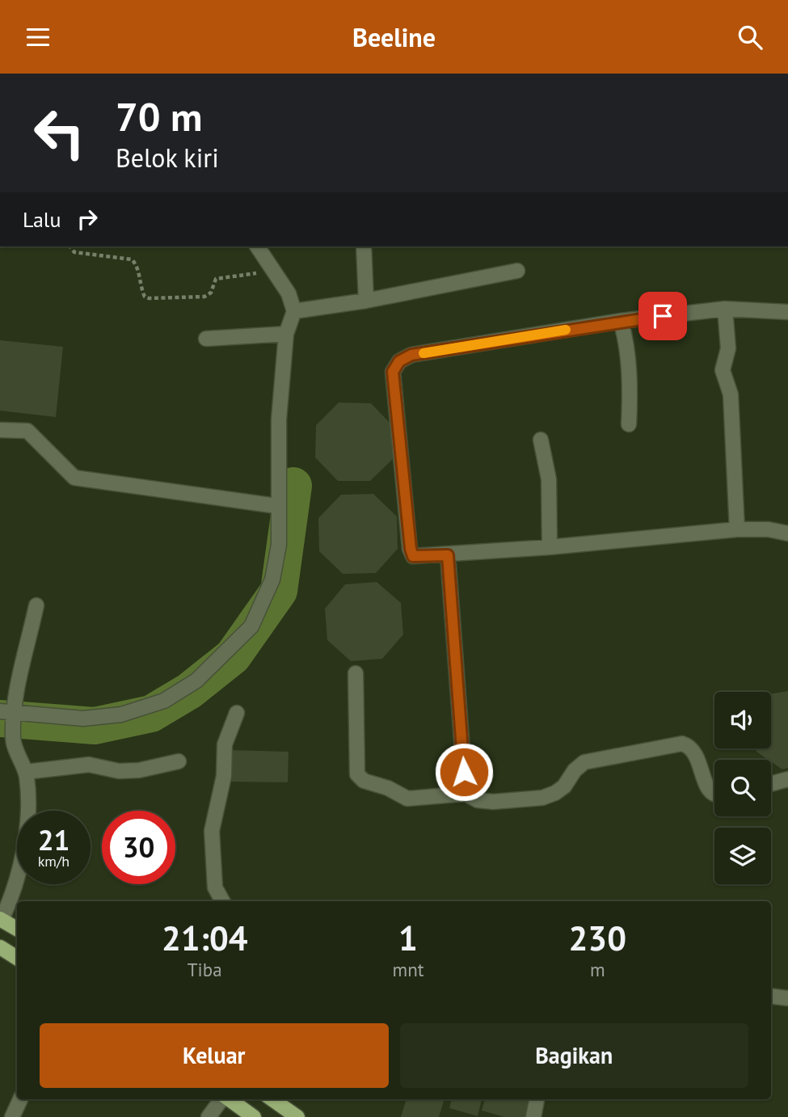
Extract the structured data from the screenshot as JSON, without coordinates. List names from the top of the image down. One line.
{"page":{"header":"Beeline","turn":["70 m","Belok kiri"],"then":"Lalu","speed":"21 km/h","limit":"30","eta":["21:04","Tiba","1","mnt","230","m"],"buttons":["Keluar","Bagikan"]}}
